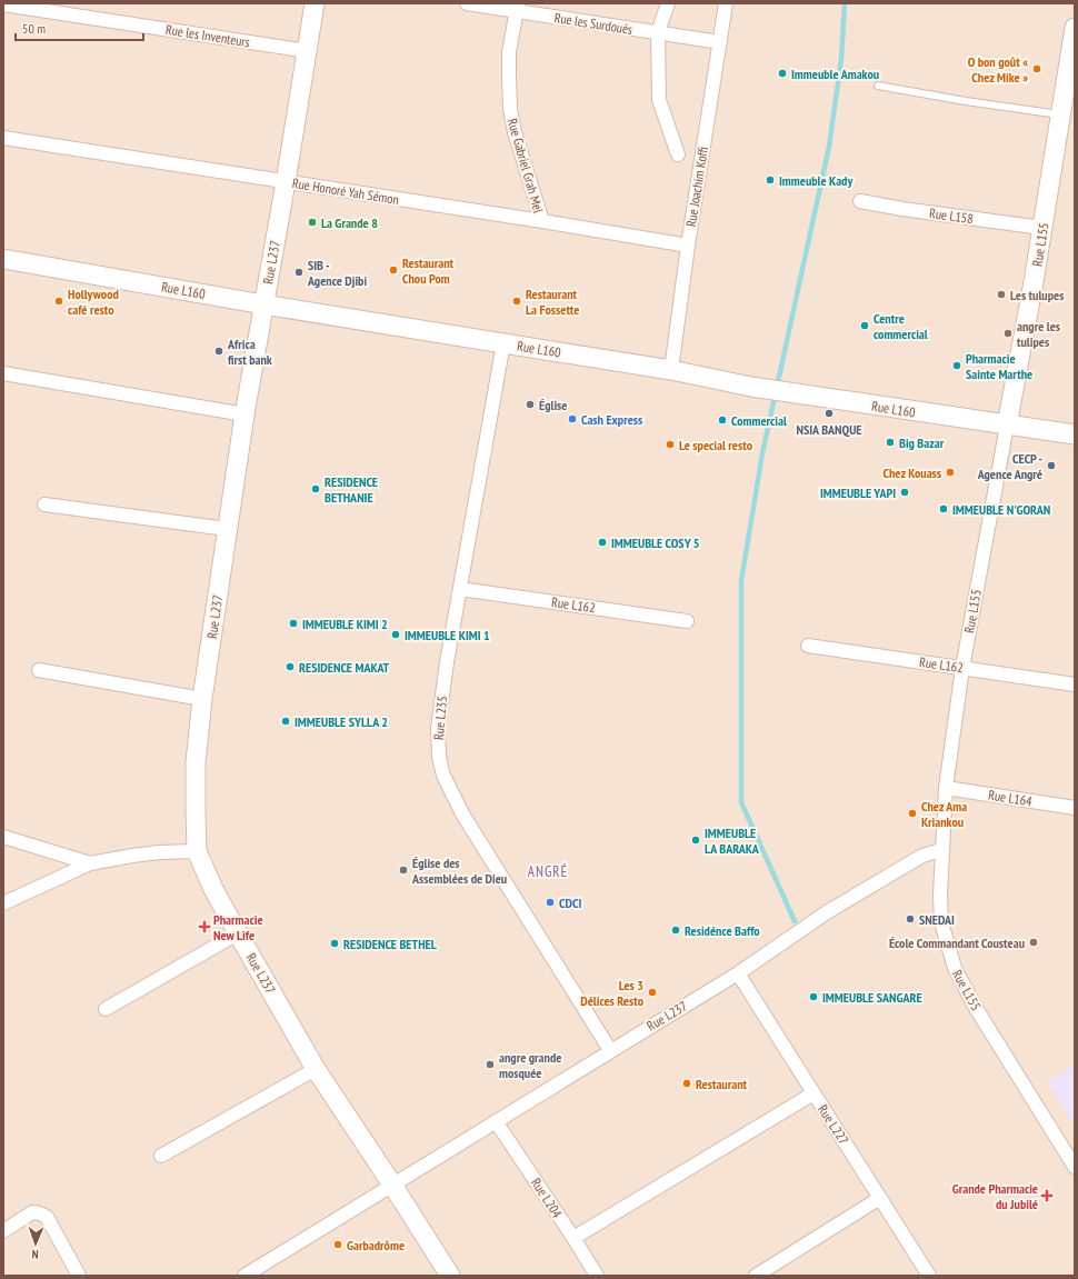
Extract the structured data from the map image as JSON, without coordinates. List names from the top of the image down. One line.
{"streets":{"street":["Rue les Surdoués","Rue les Inventeurs","Rue Gabriel Grah Mel","Rue Joachim Koffi","Rue Honoré Yah Sémon","Rue L158","Rue L155","Rue L237","Rue L160","Rue L162","Rue L235","Rue L164","Rue L227","Rue L204"]},"crossings":[["Rue les Surdoués","Rue Gabriel Grah Mel"],["Rue les Surdoués","Rue Joachim Koffi"],["Rue les Inventeurs","Rue L237"],["Rue Gabriel Grah Mel","Rue Honoré Yah Sémon"],["Rue Joachim Koffi","Rue Honoré Yah Sémon"],["Rue Joachim Koffi","Rue L160"],["Rue Honoré Yah Sémon","Rue L237"],["Rue L158","Rue L155"],["Rue L155","Rue L237"],["Rue L155","Rue L160"],["Rue L155","Rue L162"],["Rue L155","Rue L164"],["Rue L237","Rue L160"],["Rue L237","Rue L235"],["Rue L237","Rue L227"],["Rue L237","Rue L204"],["Rue L160","Rue L235"],["Rue L162","Rue L235"]],"districts":["ANGRÉ"],"places":{"other":["O bon goût « Chez Mike »","Immeuble Amakou","Immeuble Kady","La Grande 8","Restaurant Chou Pom","SIB - Agence Djibi","Les tulupes","Hollywood café resto","Restaurant La Fossette","Centre commercial","angre les tulipes","Africa first bank","Pharmacie Sainte Marthe","Église","NSIA BANQUE","Cash Express","Commercial","Big Bazar","Le special resto","CECP - Agence Angré","Chez Kouass","RESIDENCE BETHANIE","IMMEUBLE YAPI","IMMEUBLE N'GORAN","IMMEUBLE COSY 5","IMMEUBLE KIMI 2","IMMEUBLE KIMI 1","RESIDENCE MAKAT","IMMEUBLE SYLLA 2","Chez Ama Kriankou","IMMEUBLE LA BARAKA","Église des Assemblées de Dieu","CDCI","SNEDAI","Residénce Baffo","École Commandant Cousteau","RESIDENCE BETHEL","Les 3 Délices Resto","IMMEUBLE SANGARE","angre grande mosquée","Restaurant","Garbadrôme"],"health":["Pharmacie New Life","Grande Pharmacie du Jubilé"]},"scale_bar":"50 m","north":"bottom"}
